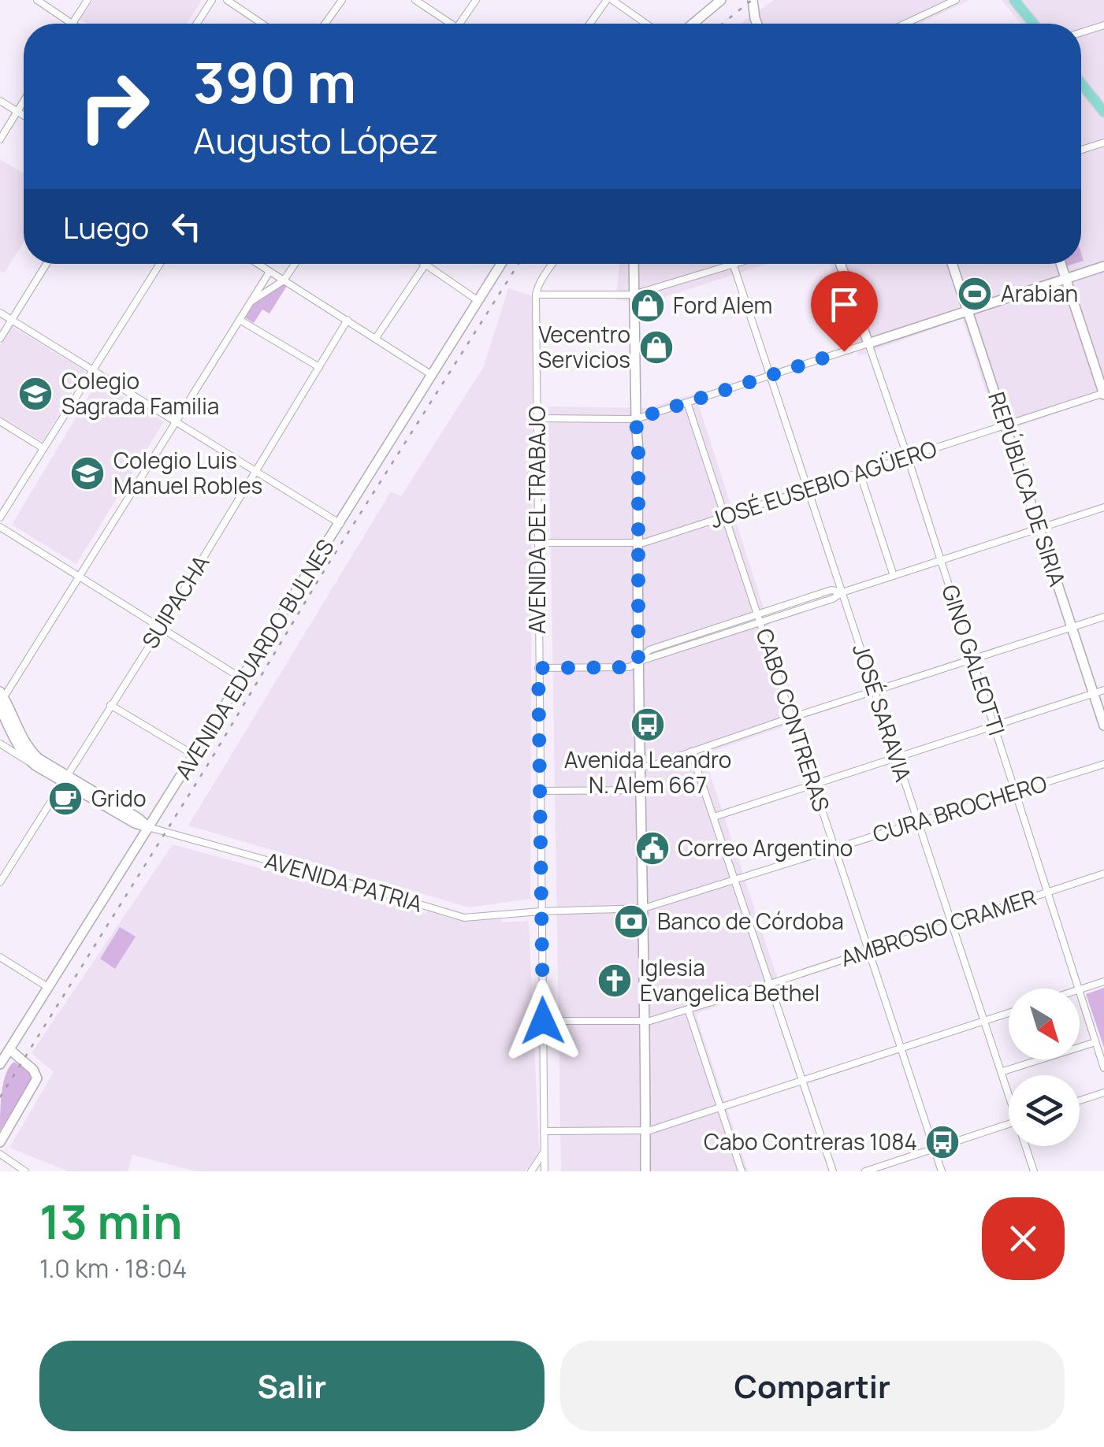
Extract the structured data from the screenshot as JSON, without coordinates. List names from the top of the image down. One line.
{"streets":{"main road":["REPÚBLICA DE SIRIA","AVENIDA EDUARDO BULNES","GINO GALEOTTI","AVENIDA PATRIA"],"street":["JOSÉ EUSEBIO AGÜERO","AVENIDA DEL TRABAJO","SUIPACHA","JOSÉ SARAVIA","CABO CONTRERAS","CURA BROCHERO","AMBROSIO CRAMER"]},"crossings":[["JOSÉ EUSEBIO AGÜERO","REPÚBLICA DE SIRIA"],["JOSÉ EUSEBIO AGÜERO","AVENIDA DEL TRABAJO"],["JOSÉ EUSEBIO AGÜERO","GINO GALEOTTI"],["JOSÉ EUSEBIO AGÜERO","JOSÉ SARAVIA"],["JOSÉ EUSEBIO AGÜERO","CABO CONTRERAS"],["AVENIDA DEL TRABAJO","CURA BROCHERO"],["AVENIDA DEL TRABAJO","AVENIDA PATRIA"],["AVENIDA DEL TRABAJO","AMBROSIO CRAMER"],["SUIPACHA","AVENIDA PATRIA"],["AVENIDA EDUARDO BULNES","AVENIDA PATRIA"],["GINO GALEOTTI","CURA BROCHERO"],["GINO GALEOTTI","AMBROSIO CRAMER"],["JOSÉ SARAVIA","CURA BROCHERO"],["JOSÉ SARAVIA","AMBROSIO CRAMER"],["CABO CONTRERAS","CURA BROCHERO"],["CABO CONTRERAS","AMBROSIO CRAMER"],["CURA BROCHERO","AVENIDA PATRIA"]],"places":{"sports":["Arabian"],"shop":["Ford Alem","Vecentro Servicios"],"school or university":["Colegio Sagrada Familia","Colegio Luis Manuel Robles"],"bus stop":["Avenida Leandro N. Alem 667","Cabo Contreras 1084"],"cafe":["Grido"],"public building":["Correo Argentino"],"bank":["Banco de Córdoba"],"church":["Iglesia Evangelica Bethel"]},"north":"bottom right","page":{"turn":["390 m","Augusto López"],"then":"Luego","heading":["13 min","1.0 km · 18:04"],"buttons":["Salir","Compartir"]}}
